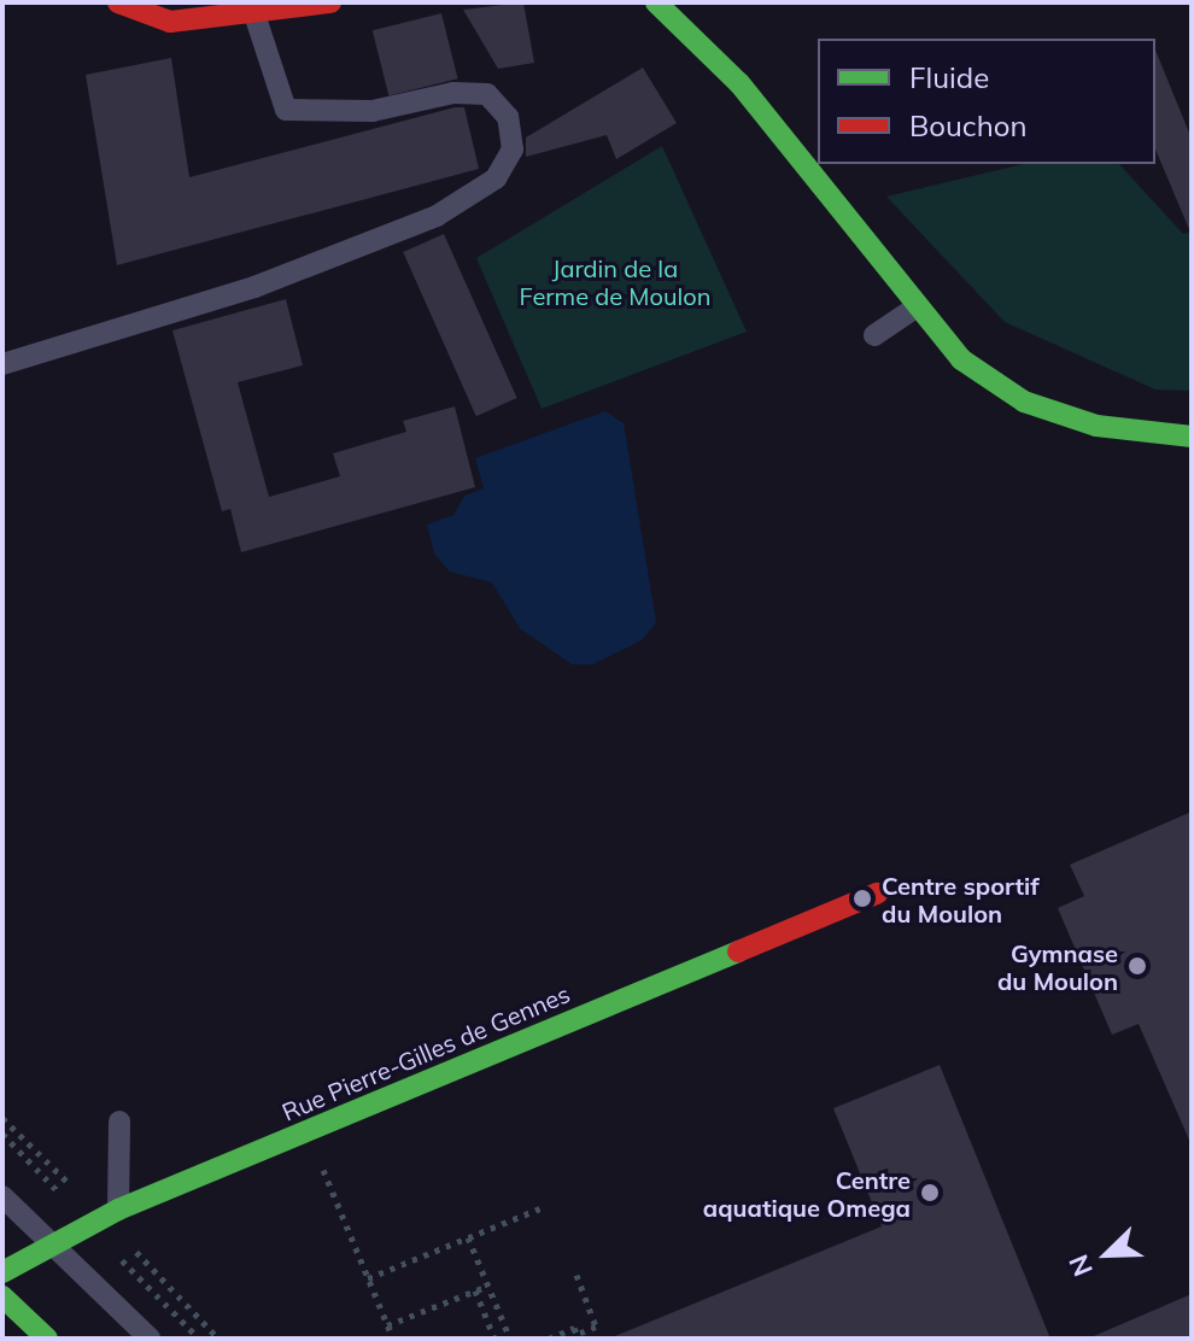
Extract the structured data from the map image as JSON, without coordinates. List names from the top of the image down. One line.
{"streets":{"street":["Rue Pierre-Gilles de Gennes"]},"parks":["Jardin de la Ferme de Moulon"],"places":["Centre sportif du Moulon","Gymnase du Moulon","Centre aquatique Omega"],"legend":["Fluide","Bouchon"],"north":"bottom left"}
